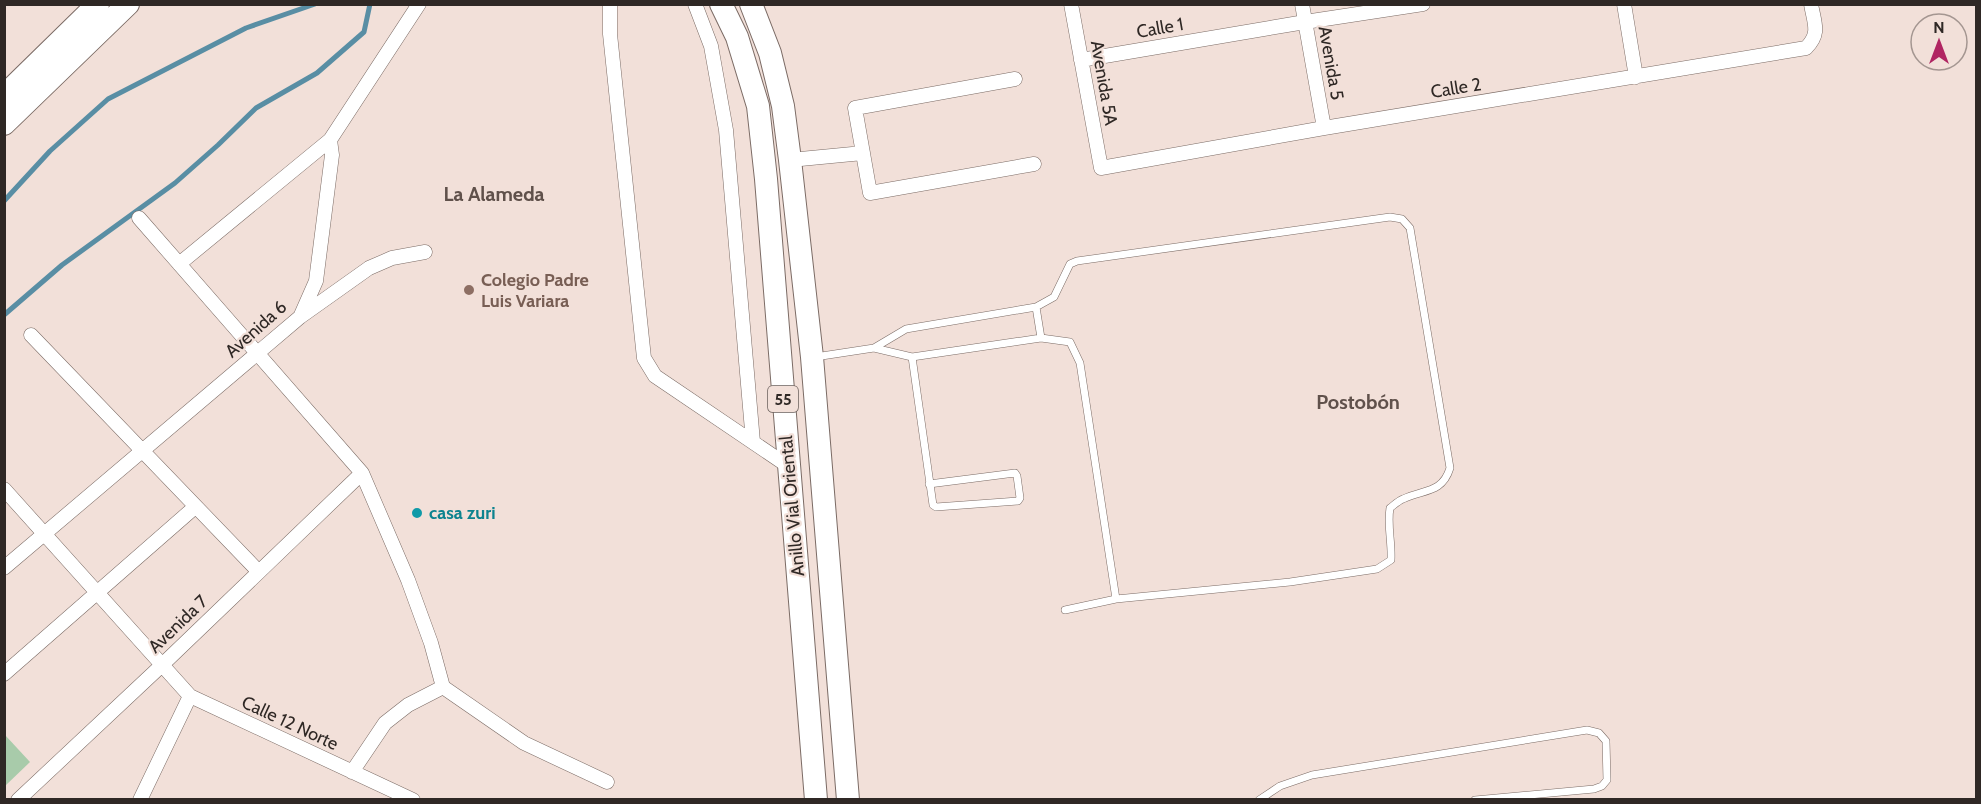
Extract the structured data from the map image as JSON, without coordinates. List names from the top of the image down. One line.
{"streets":{"main road":["55","Anillo Vial Oriental"],"street":["Calle 1","Avenida 5","Avenida 5A","Calle 2","Avenida 6","Avenida 7","Calle 12 Norte"]},"crossings":[["Calle 1","Avenida 5"],["Calle 1","Avenida 5A"],["Avenida 5","Calle 2"],["Avenida 5A","Calle 2"],["Avenida 6","Calle 12 Norte"],["Avenida 7","Calle 12 Norte"]],"districts":["La Alameda","Postobón"],"places":["Colegio Padre Luis Variara","casa zuri"],"north":"top"}
